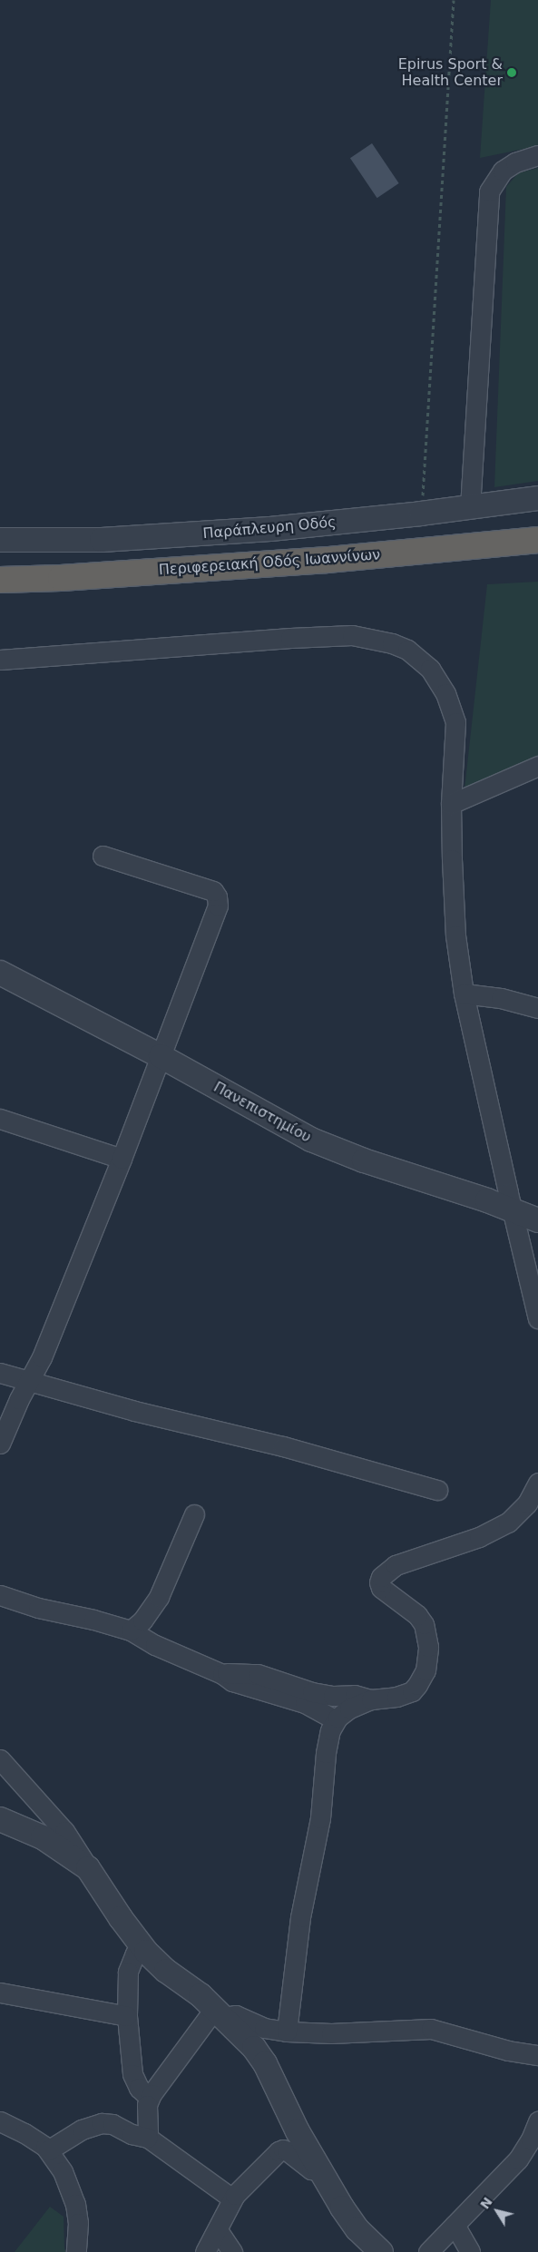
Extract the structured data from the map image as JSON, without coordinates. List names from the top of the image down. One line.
{"streets":{"highway":["Περιφερειακή Οδός Ιωαννίνων"],"street":["Παράπλευρη Οδός","Πανεπιστημίου"]},"places":["Epirus Sport & Health Center"],"north":"top left"}
